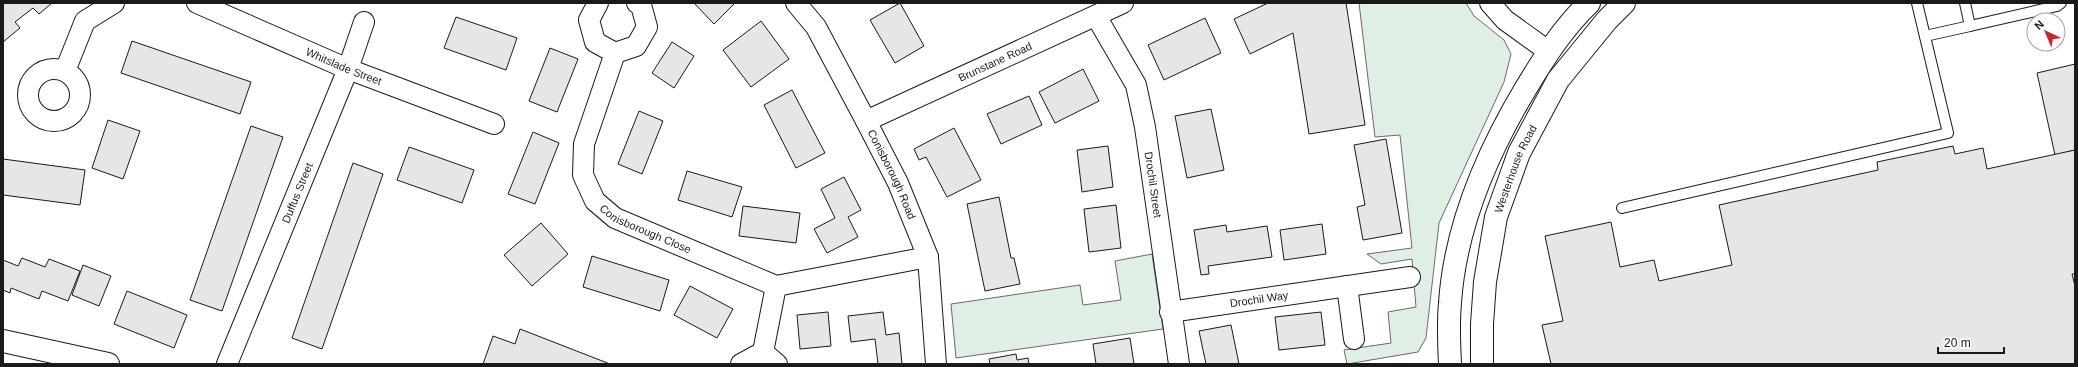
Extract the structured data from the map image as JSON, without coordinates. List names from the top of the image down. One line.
{"streets":{"street":["Brunstane Road","Whitslade Street","Westerhouse Road","Conisborough Road","Drochil Street","Duffus Street","Conisborough Close","Drochil Way"]},"crossings":[["Brunstane Road","Conisborough Road"],["Brunstane Road","Drochil Street"],["Whitslade Street","Duffus Street"],["Drochil Street","Drochil Way"]],"scale_bar":"20 m","north":"top left"}
